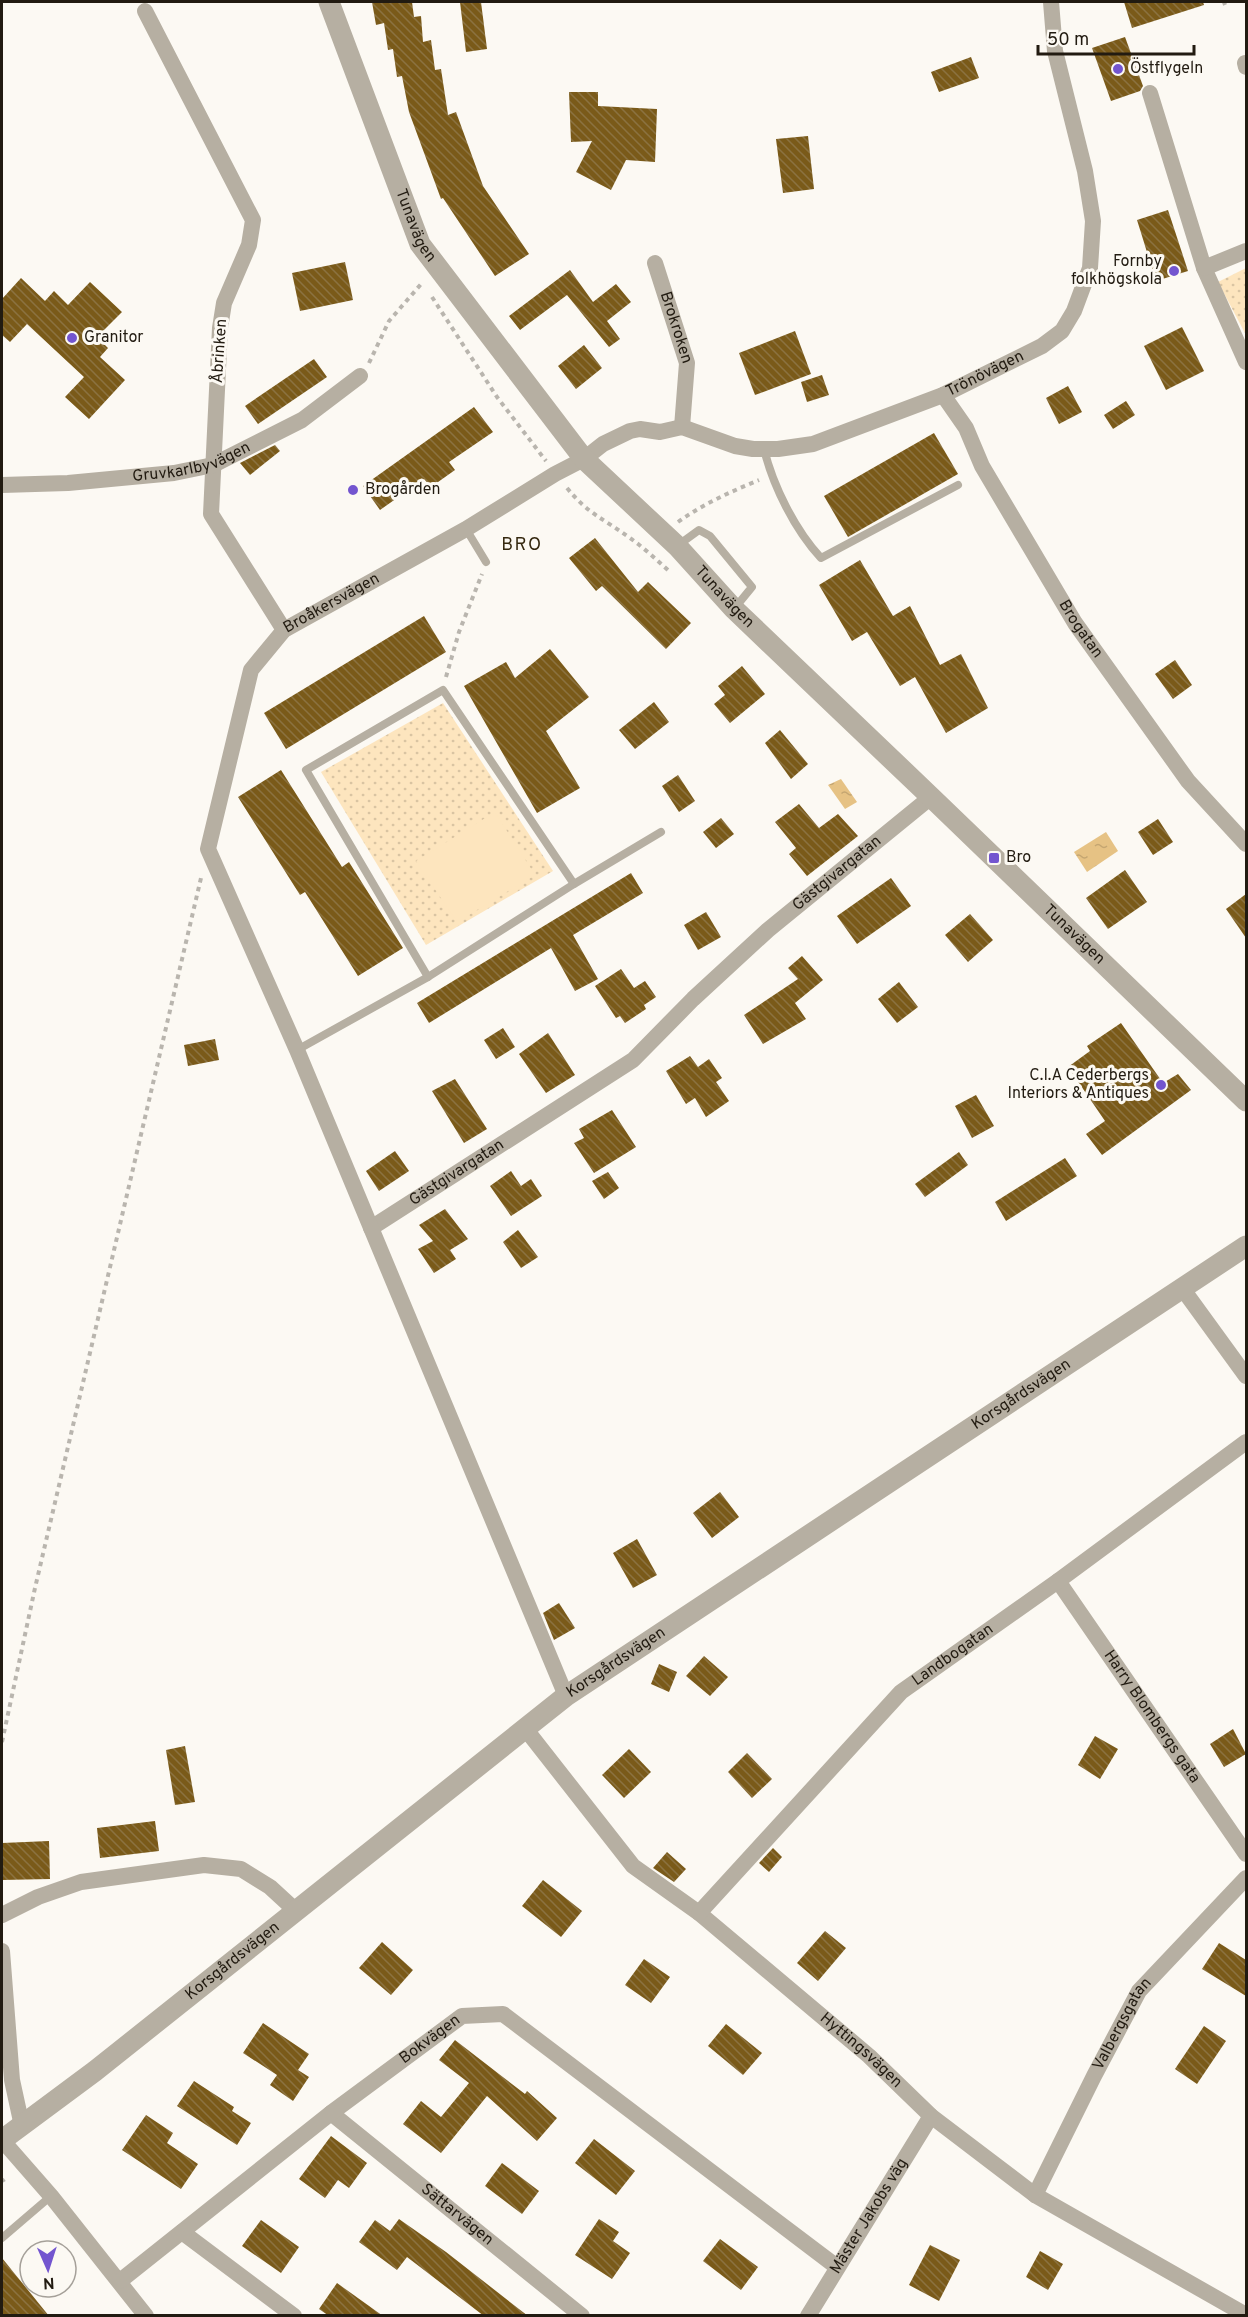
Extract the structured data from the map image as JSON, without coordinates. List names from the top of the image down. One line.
{"streets":{"street":["Tunavägen","Brokroken","Åbrinken","Trönövägen","Gruvkarlbyvägen","Broåkersvägen","Brogatan","Gästgivargatan","Korsgårdsvägen","Landbogatan","Harry Blombergs gata","Valbergsgatan","Bokvägen","Hyttingsvägen","Sättarvägen","Mäster Jakobs väg"]},"crossings":[["Tunavägen","Trönövägen"],["Tunavägen","Broåkersvägen"],["Tunavägen","Gästgivargatan"],["Brokroken","Trönövägen"],["Åbrinken","Gruvkarlbyvägen"],["Åbrinken","Broåkersvägen"],["Trönövägen","Broåkersvägen"],["Trönövägen","Brogatan"],["Korsgårdsvägen","Hyttingsvägen"],["Landbogatan","Harry Blombergs gata"],["Landbogatan","Hyttingsvägen"],["Valbergsgatan","Hyttingsvägen"],["Bokvägen","Sättarvägen"],["Bokvägen","Mäster Jakobs väg"],["Hyttingsvägen","Mäster Jakobs väg"]],"districts":["BRO"],"places":{"other":["Östflygeln","Fornby folkhögskola","Granitor","Brogården","C.I.A Cederbergs Interiors & Antiques"],"transit":["Bro"]},"scale_bar":"50 m","north":"bottom"}
